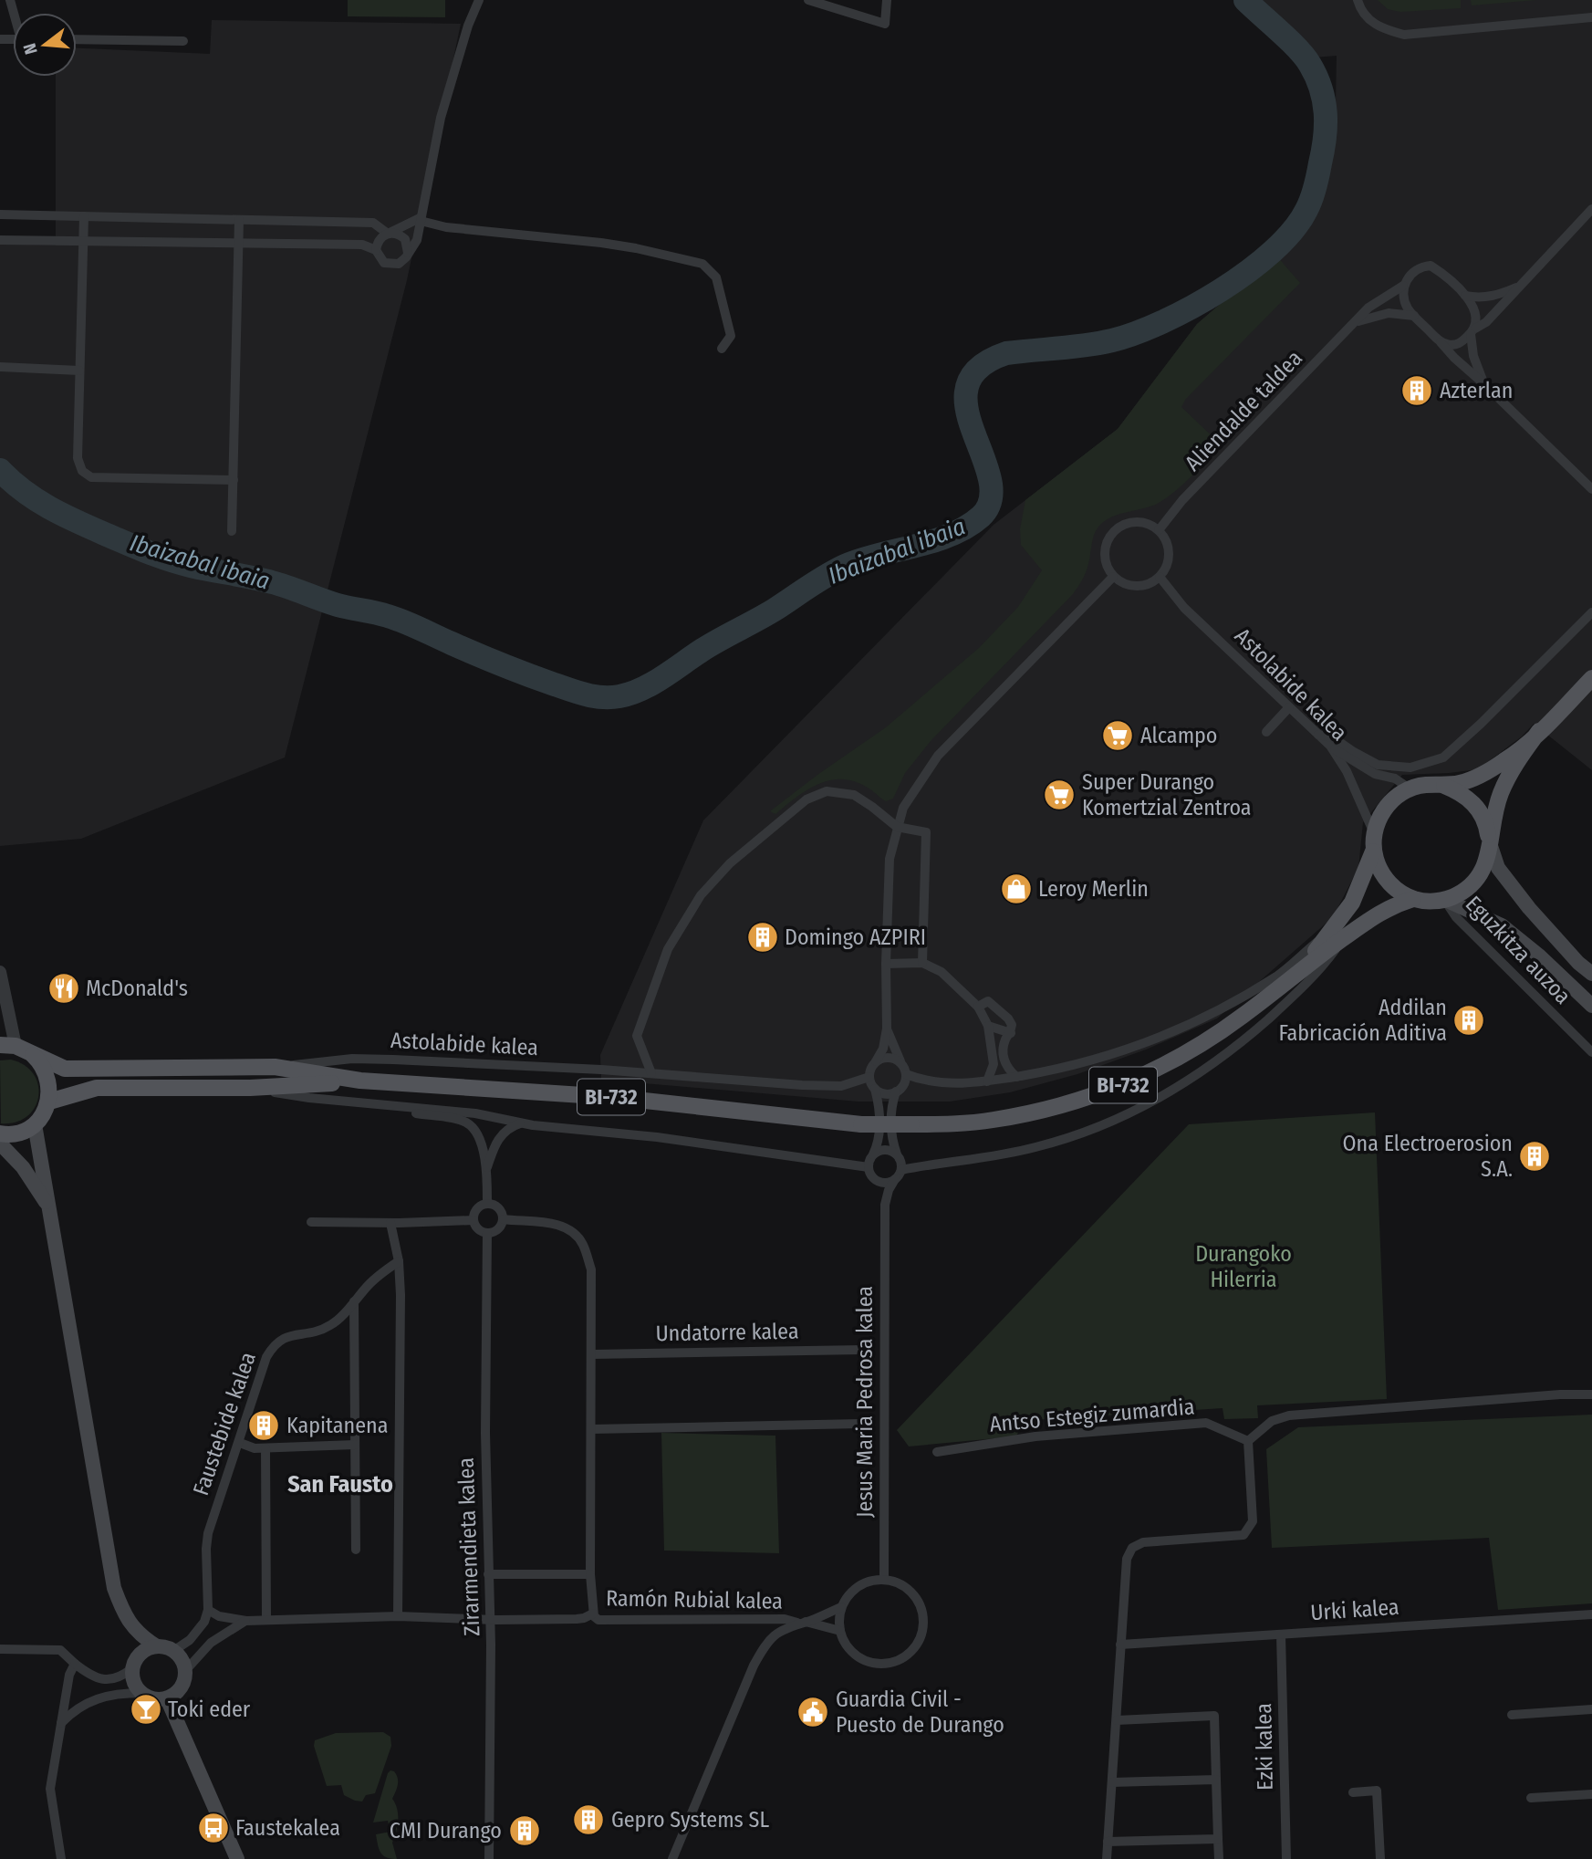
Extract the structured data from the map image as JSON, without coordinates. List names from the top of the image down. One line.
{"streets":{"main road":["BI-732"],"street":["Aliendalde taldea","Astolabide kalea","Eguzkitza auzoa","Undatorre kalea","Jesus Maria Pedrosa kalea","Antso Estegiz zumardia","Faustebide kalea","Zirarmendieta kalea","Ramón Rubial kalea","Urki kalea","Ezki kalea"]},"crossings":[["Aliendalde taldea","Astolabide kalea"],["Astolabide kalea","Eguzkitza auzoa"],["Astolabide kalea","BI-732"],["Eguzkitza auzoa","BI-732"],["Jesus Maria Pedrosa kalea","Ramón Rubial kalea"],["Zirarmendieta kalea","Ramón Rubial kalea"],["Urki kalea","Ezki kalea"]],"districts":["San Fausto"],"water":["Ibaizabal ibaia"],"parks":["Durangoko Hilerria"],"places":{"building":["Azterlan","Domingo AZPIRI","Addilan Fabricación Aditiva","Ona Electroerosion S.A.","Kapitanena","Gepro Systems SL","CMI Durango"],"supermarket":["Alcampo","Super Durango Komertzial Zentroa"],"shop":["Leroy Merlin"],"restaurant":["McDonald's"],"bar":["Toki eder"],"public building":["Guardia Civil - Puesto de Durango"],"bus stop":["Faustekalea"]},"north":"left"}
